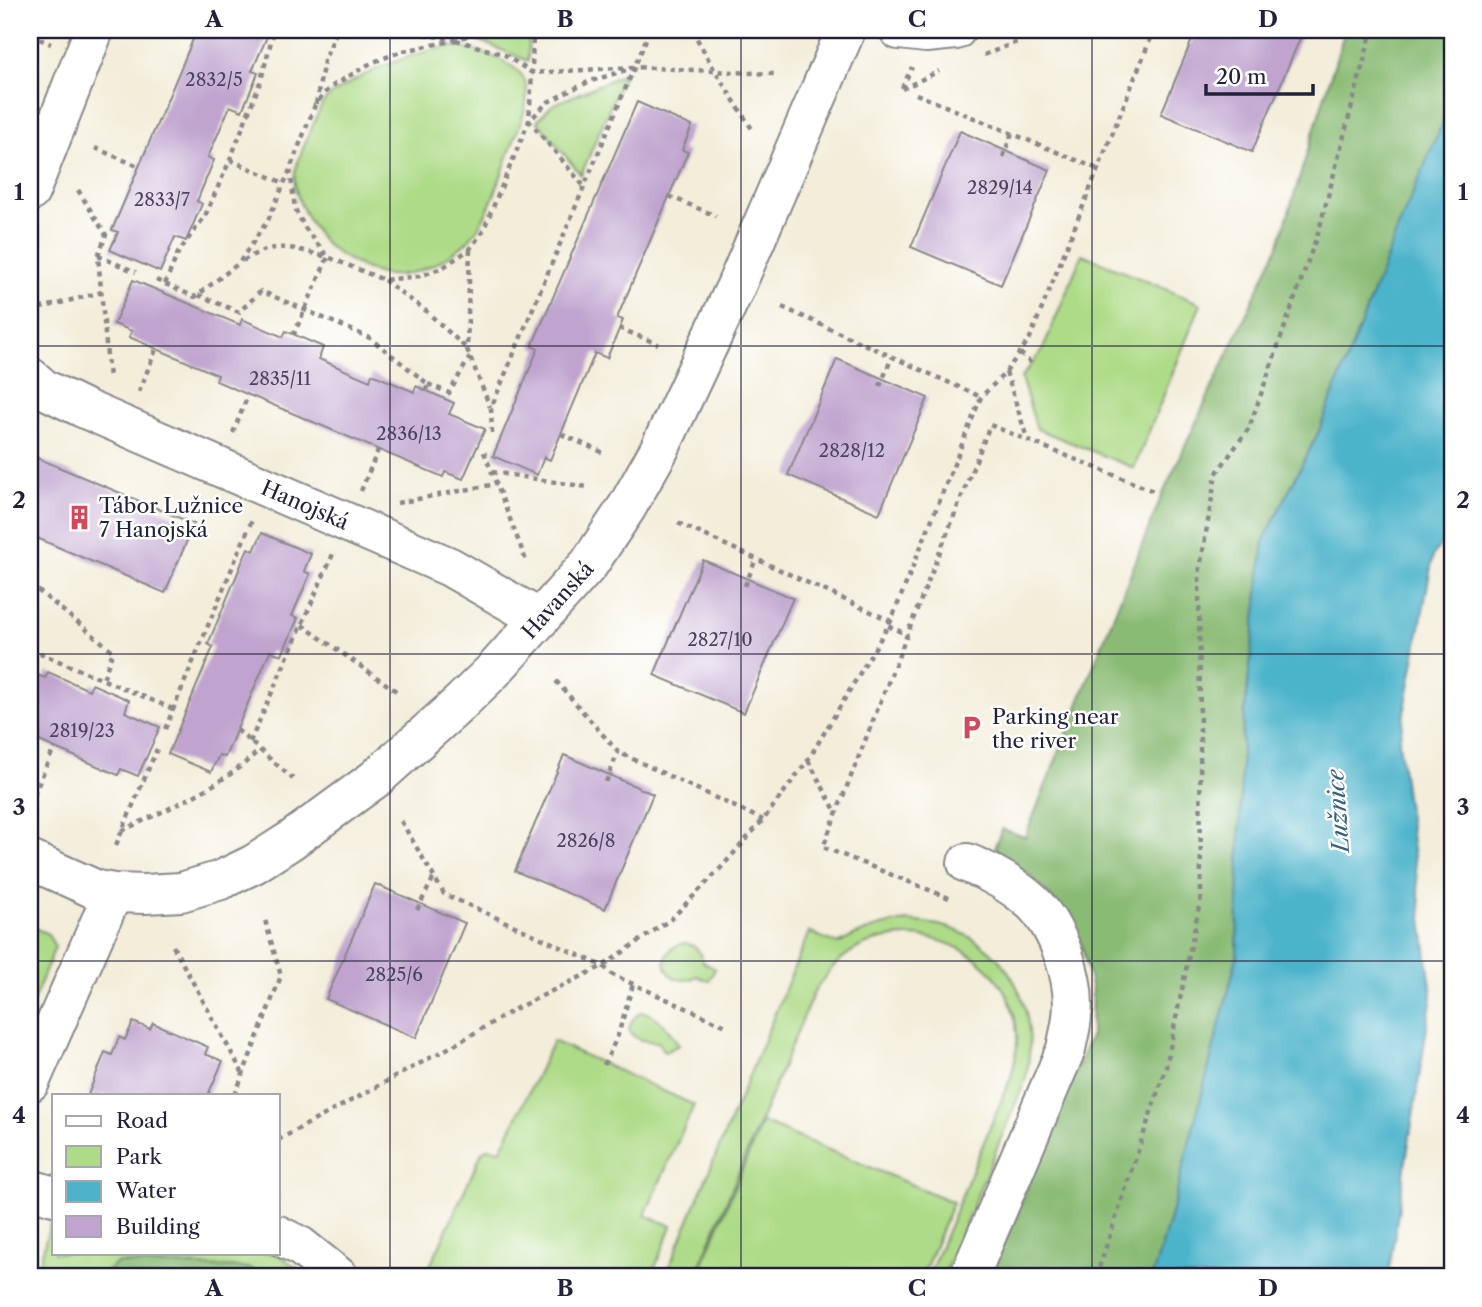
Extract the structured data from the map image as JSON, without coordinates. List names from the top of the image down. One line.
{"streets":{"street":["Hanojská","Havanská"]},"crossings":[["Hanojská","Havanská"]],"water":["Lužnice"],"places":{"building":["Tábor Lužnice 7 Hanojská"],"parking":["Parking near the river"]},"house_numbers":["2832/5","2829/14","2833/7","2835/11","2836/13","2828/12","2827/10","2819/23","2826/8","2825/6"],"legend":["Road","Park","Water","Building"],"scale_bar":"20 m","grid":{"columns":["A","B","C","D"],"rows":["1","2","3","4"]}}
